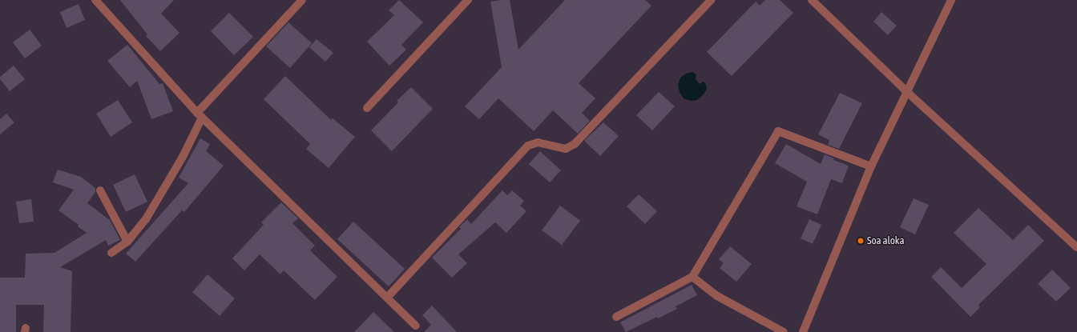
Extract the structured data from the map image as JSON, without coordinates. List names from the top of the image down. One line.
{"places":["Soa aloka"]}
